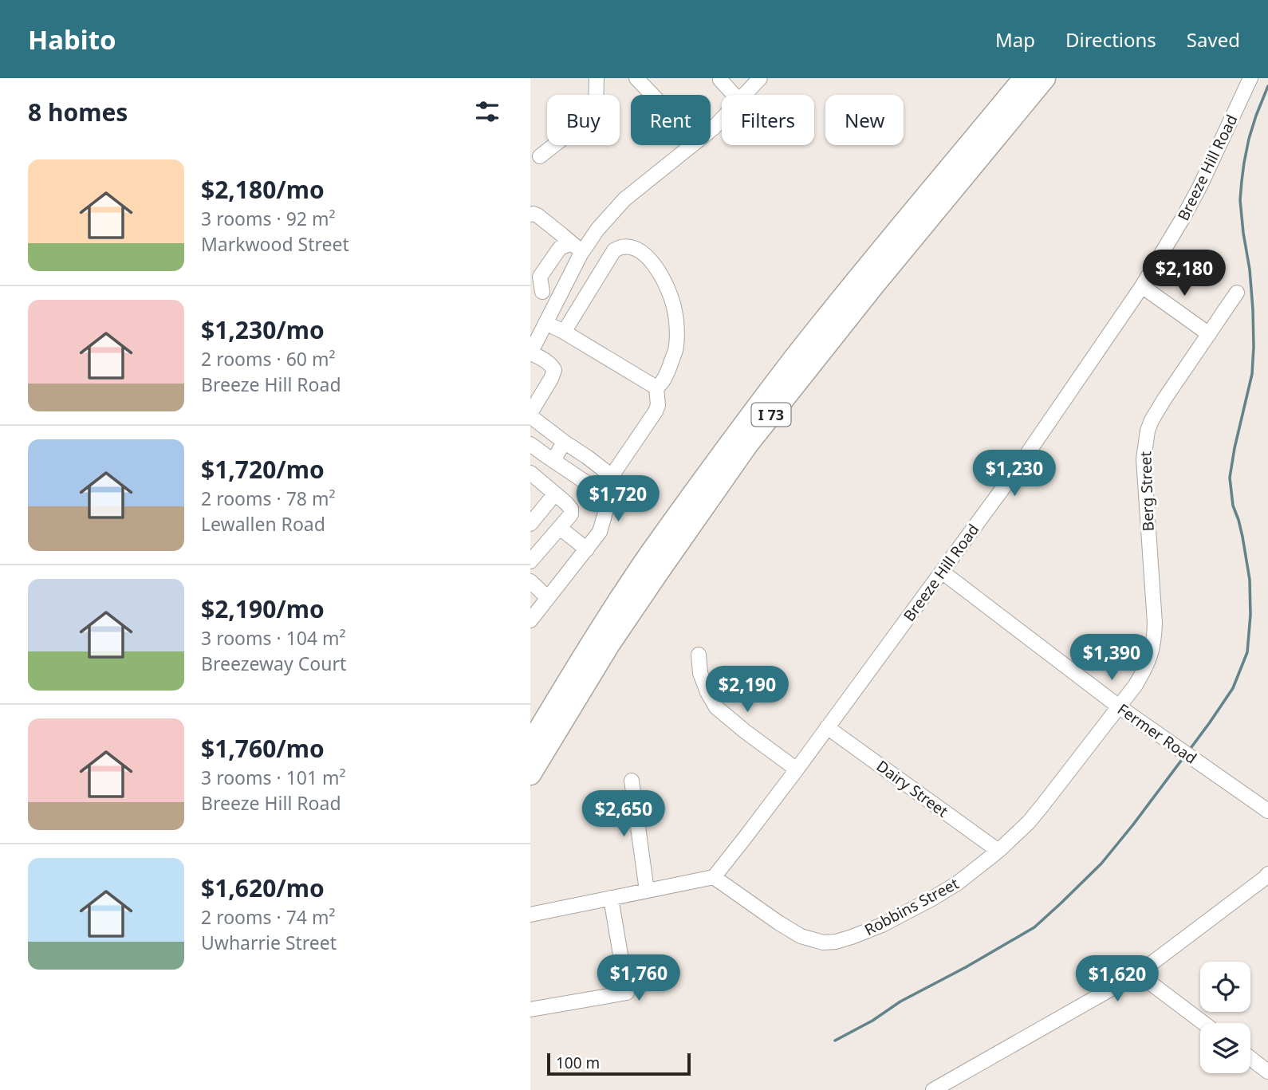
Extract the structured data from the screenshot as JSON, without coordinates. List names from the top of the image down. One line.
{"streets":{"highway":["I 73"],"street":["Breeze Hill Road","Berg Street","Fermer Road","Dairy Street","Robbins Street"]},"crossings":[["Breeze Hill Road","Fermer Road"],["Breeze Hill Road","Dairy Street"],["Breeze Hill Road","Robbins Street"],["Berg Street","Fermer Road"],["Berg Street","Robbins Street"],["Fermer Road","Robbins Street"],["Dairy Street","Robbins Street"]],"scale_bar":"100 m","page":{"header":"Habito","nav":["Map","Directions","Saved"],"heading":"8 homes","chip":["Buy","Rent","Filters","New"],"list":[{"name":"$2,180/mo","note":"3 rooms · 92 m² · Markwood Street"},{"name":"$1,230/mo","note":"2 rooms · 60 m² · Breeze Hill Road"},{"name":"$1,720/mo","note":"2 rooms · 78 m² · Lewallen Road"},{"name":"$2,190/mo","note":"3 rooms · 104 m² · Breezeway Court"},{"name":"$1,760/mo","note":"3 rooms · 101 m² · Breeze Hill Road"},{"name":"$1,620/mo","note":"2 rooms · 74 m² · Uwharrie Street"}],"price":["$2,180","$1,230","$1,720","$1,390","$2,190","$2,650","$1,760","$1,620"],"scale":"100 m"}}
